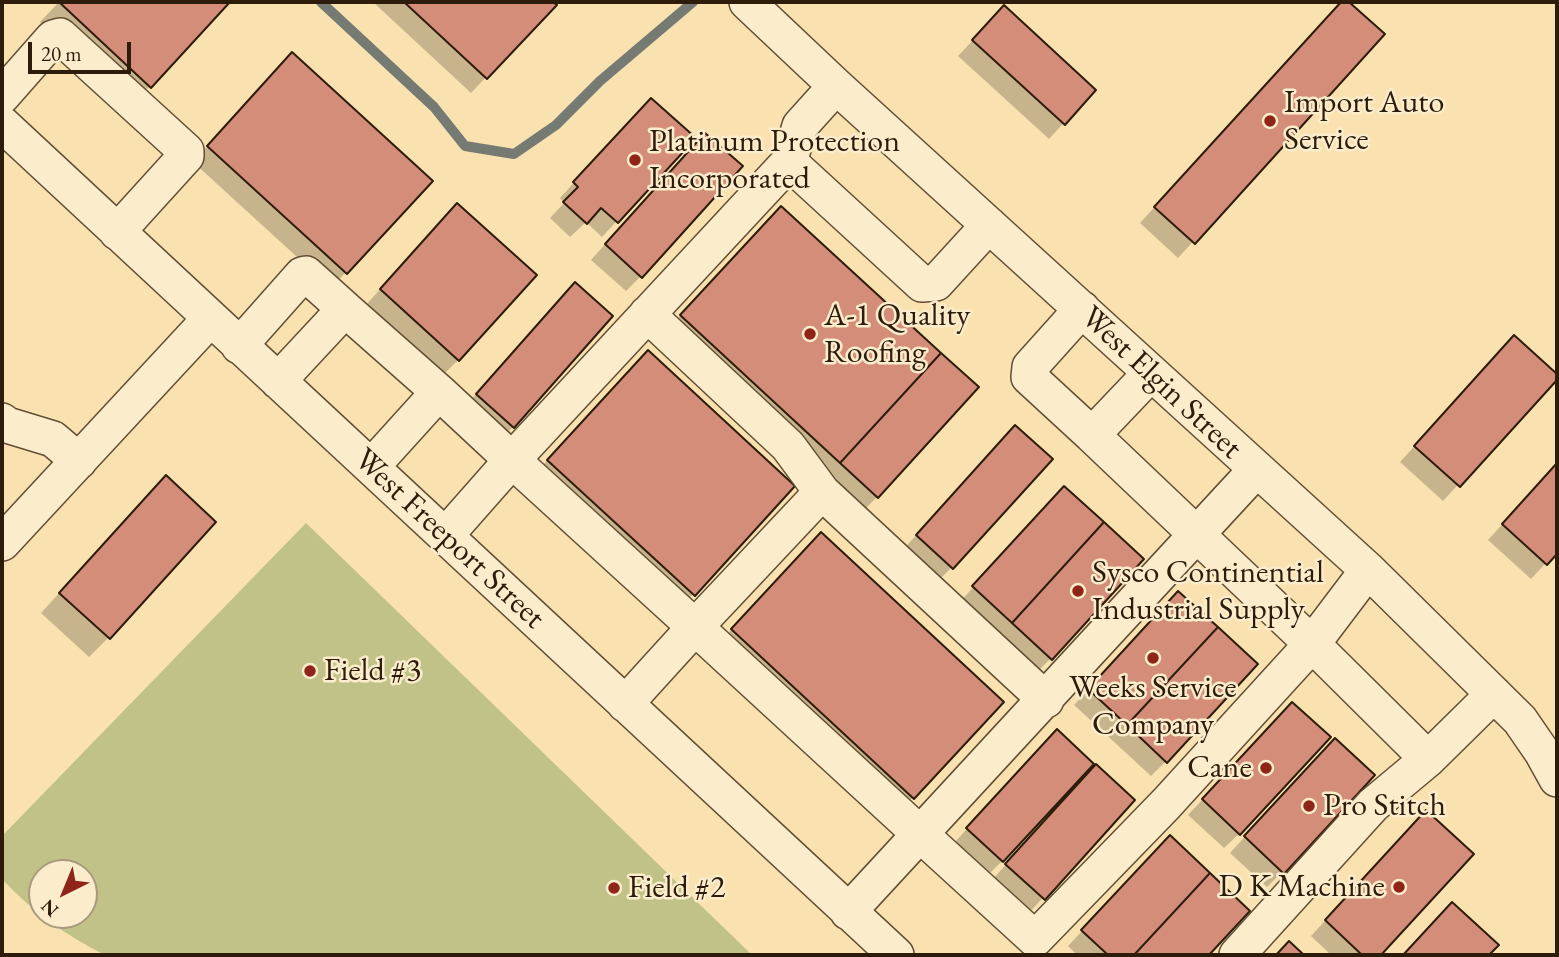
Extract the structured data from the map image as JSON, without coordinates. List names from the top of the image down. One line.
{"streets":{"street":["West Elgin Street","West Freeport Street"]},"places":["Import Auto Service","Platinum Protection Incorporated","A-1 Quality Roofing","Sysco Continential Industrial Supply","Weeks Service Company","Field #3","Cane","Pro Stitch","D K Machine","Field #2"],"scale_bar":"20 m","north":"bottom left"}
